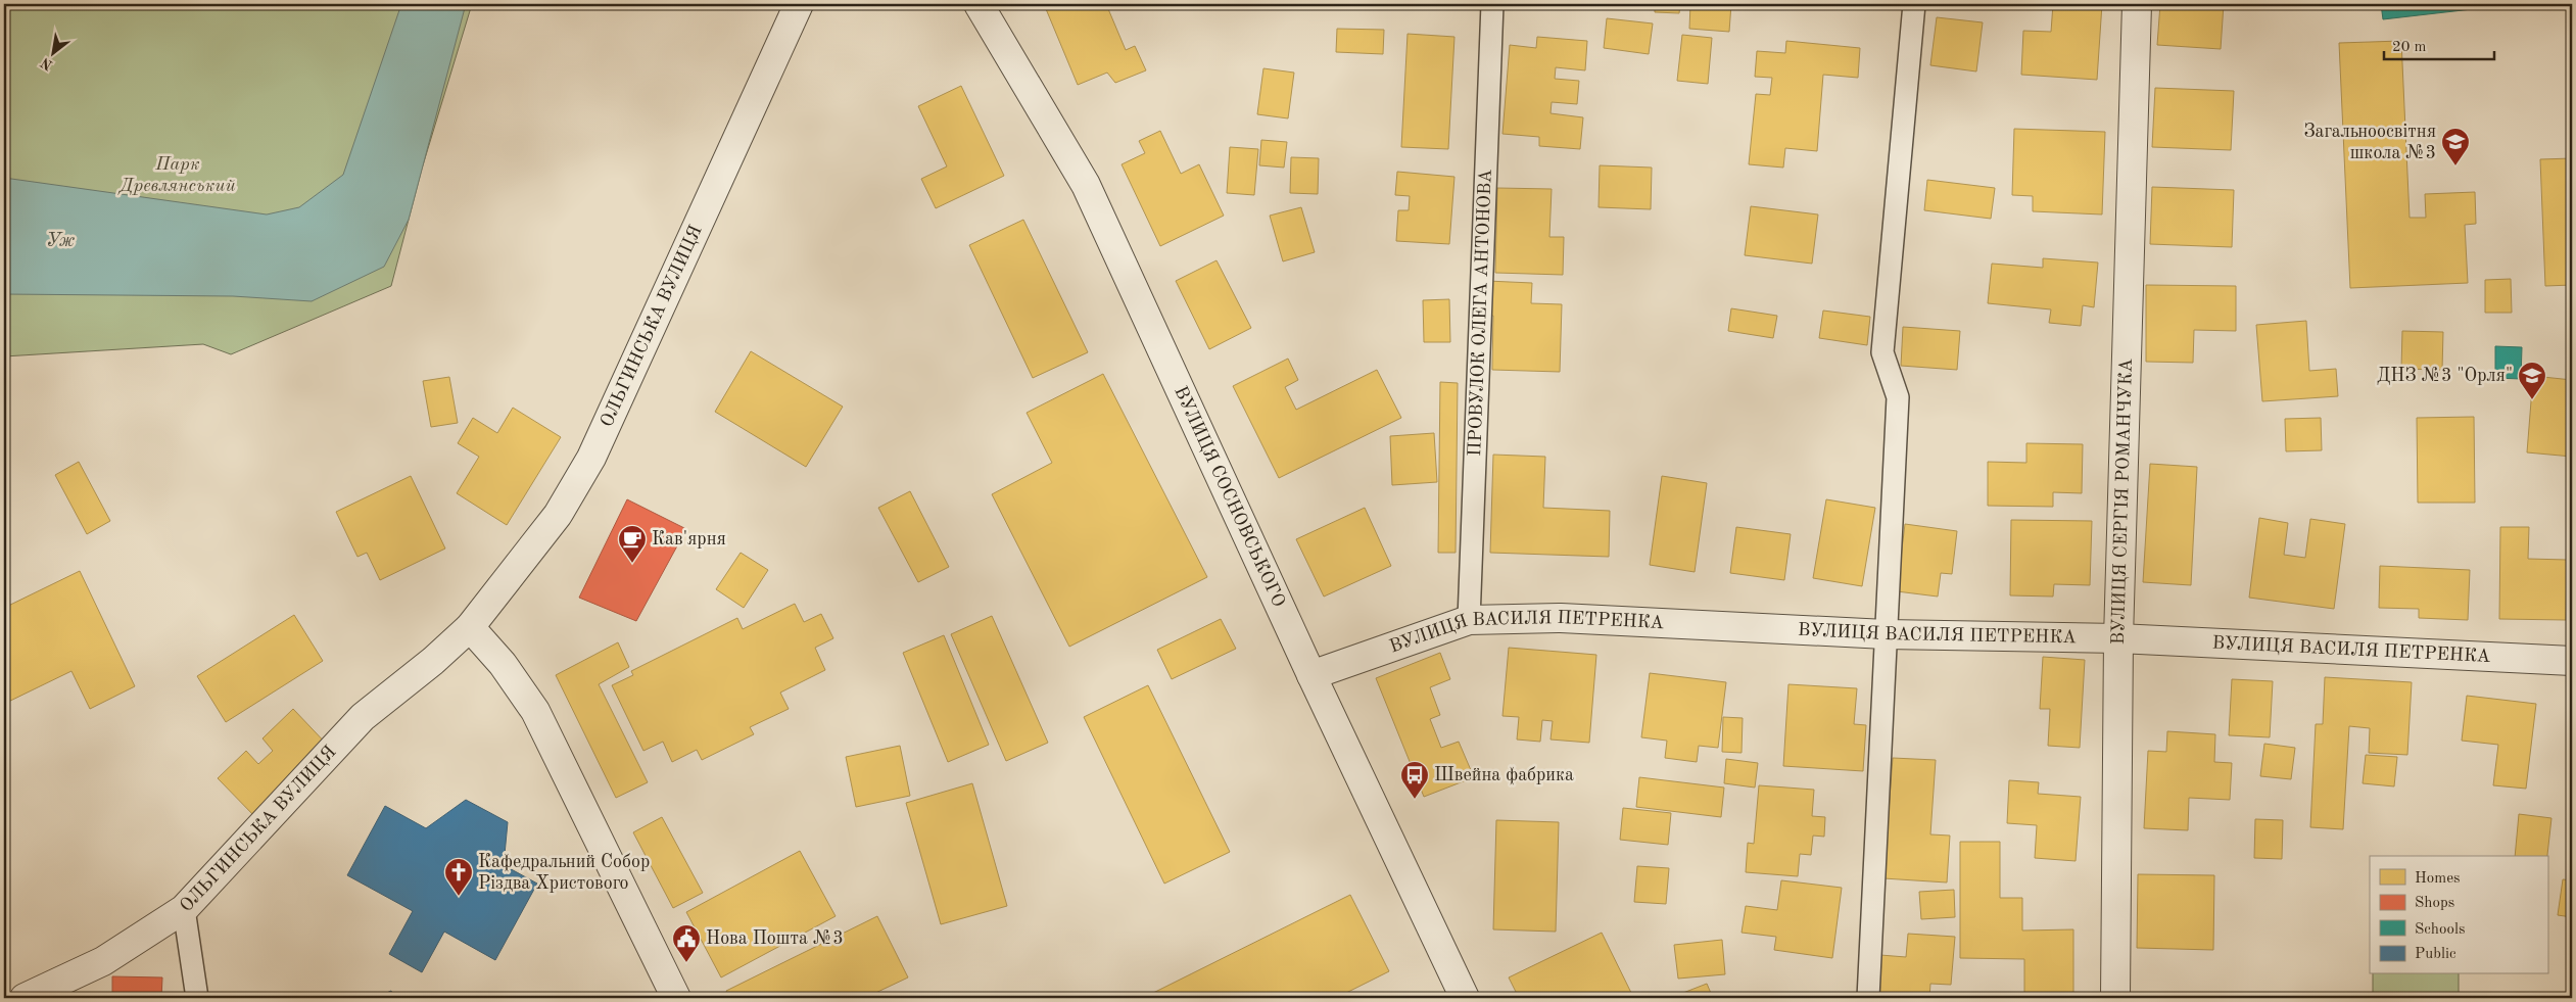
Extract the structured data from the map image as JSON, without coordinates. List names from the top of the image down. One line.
{"streets":{"street":["ОЛЬГИНСЬКА ВУЛИЦЯ","ВУЛИЦЯ СОСНОВСЬКОГО","ВУЛИЦЯ СЕРГІЯ РОМАНЧУКА","ВУЛИЦЯ ВАСИЛЯ ПЕТРЕНКА"],"lane":["ПРОВУЛОК ОЛЕГА АНТОНОВА"]},"crossings":[["ПРОВУЛОК ОЛЕГА АНТОНОВА","ВУЛИЦЯ ВАСИЛЯ ПЕТРЕНКА"],["ВУЛИЦЯ СОСНОВСЬКОГО","ВУЛИЦЯ ВАСИЛЯ ПЕТРЕНКА"],["ВУЛИЦЯ СЕРГІЯ РОМАНЧУКА","ВУЛИЦЯ ВАСИЛЯ ПЕТРЕНКА"]],"water":["Уж"],"parks":["Парк Древлянський"],"places":{"school or university":["Загальноосвітня школа №3","ДНЗ №3 \"Орля\""],"cafe":["Кав'ярня"],"bus stop":["Швейна фабрика"],"church":["Кафедральний Собор Різдва Христового"],"public building":["Нова Пошта №3"]},"legend":["Homes","Shops","Schools","Public"],"scale_bar":"20 m","north":"bottom left"}
